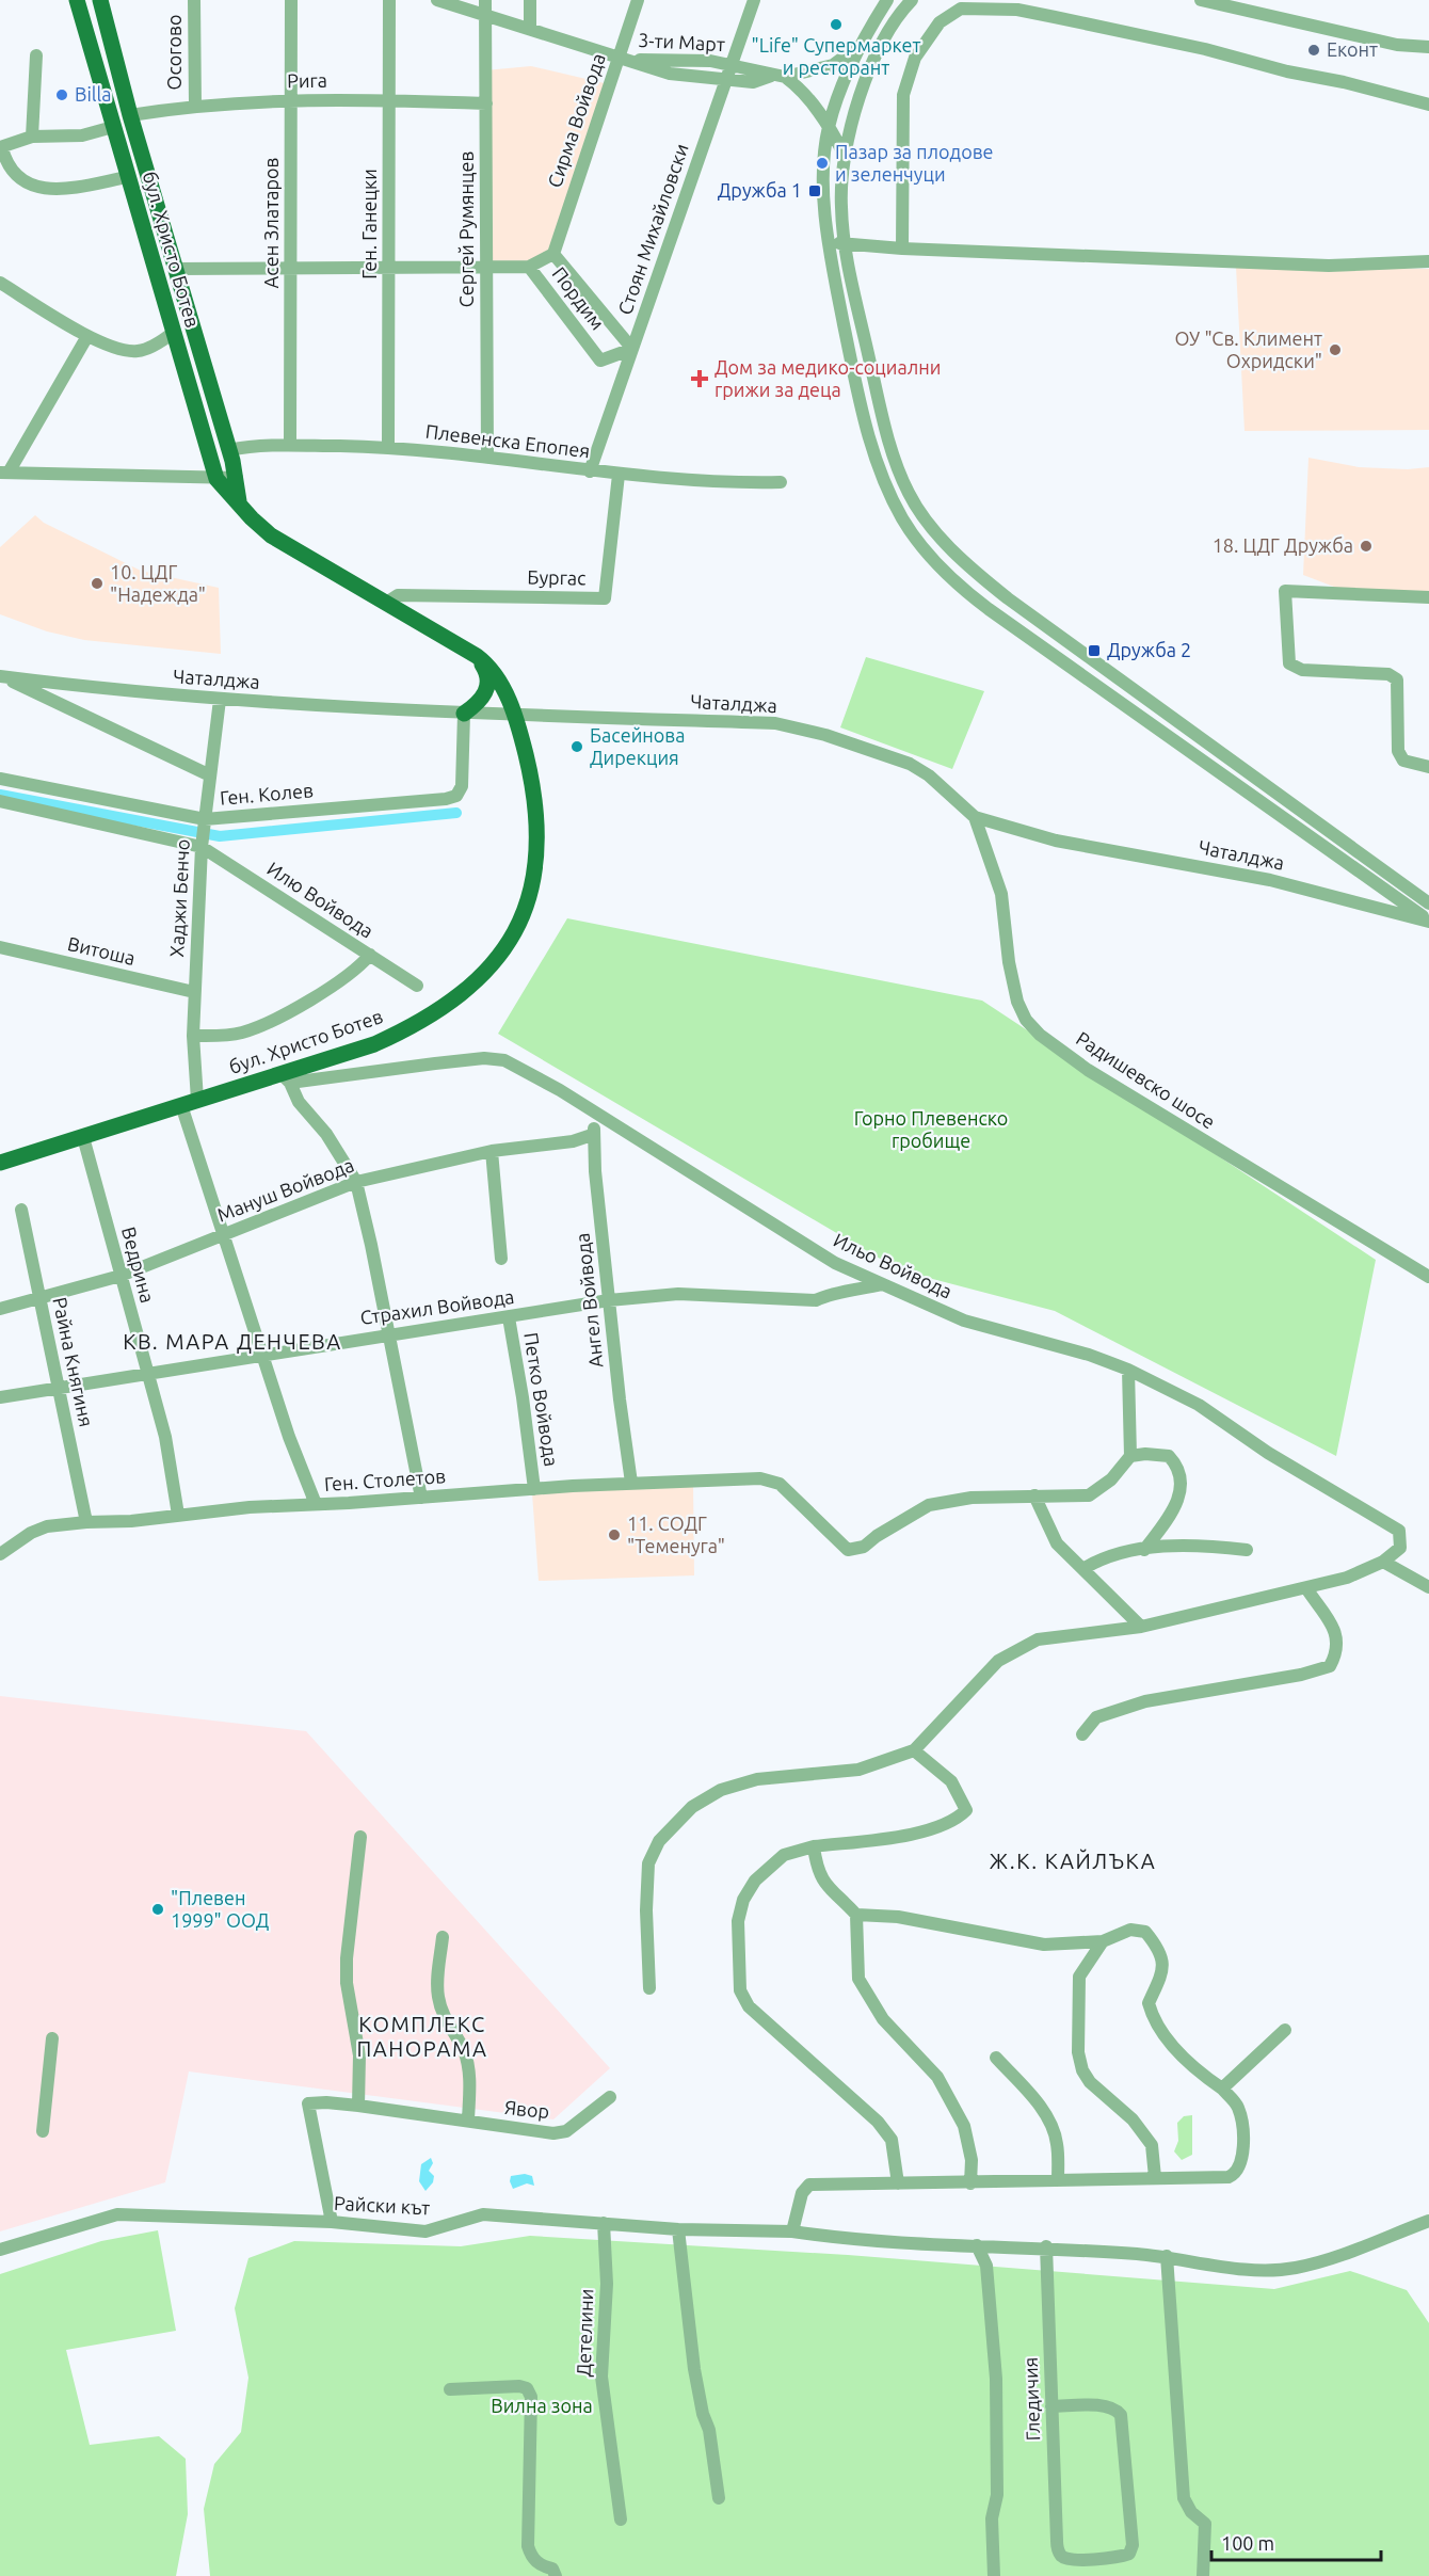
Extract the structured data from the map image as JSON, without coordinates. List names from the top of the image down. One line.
{"streets":{"main road":["бул. Христо Ботев"],"street":["3-ти Март","Осогово","Рига","Сирма Войвода","Асен Златаров","Ген. Ганецки","Сергей Румянцев","Стоян Михайловски","Пордим","Плевенска Епопея","Бургас","Чаталджа","Ген. Колев","Хаджи Бенчо","Илю Войвода","Витоша","Радишевско шосе","Мануш Войвода","Ведрина","Ильо Войвода","Ангел Войвода","Страхил Войвода","Райна Княгиня","Петко Войвода","Ген. Столетов","Явор","Райски кът","Детелини","Гледичия"]},"crossings":[["3-ти Март","Сирма Войвода"],["3-ти Март","Сергей Румянцев"],["3-ти Март","Стоян Михайловски"],["Осогово","Рига"],["Рига","Асен Златаров"],["Рига","Ген. Ганецки"],["Рига","Сергей Румянцев"],["Рига","бул. Христо Ботев"],["Сирма Войвода","Пордим"],["Асен Златаров","Пордим"],["Асен Златаров","Плевенска Епопея"],["Ген. Ганецки","Пордим"],["Ген. Ганецки","Плевенска Епопея"],["Сергей Румянцев","Пордим"],["Сергей Румянцев","Плевенска Епопея"],["Стоян Михайловски","Пордим"],["Стоян Михайловски","Плевенска Епопея"],["бул. Христо Ботев","Пордим"],["бул. Христо Ботев","Плевенска Епопея"],["бул. Христо Ботев","Бургас"],["бул. Христо Ботев","Чаталджа"],["бул. Христо Ботев","Хаджи Бенчо"],["бул. Христо Ботев","Ведрина"],["бул. Христо Ботев","Ильо Войвода"],["Плевенска Епопея","Бургас"],["Чаталджа","Ген. Колев"],["Чаталджа","Хаджи Бенчо"],["Чаталджа","Радишевско шосе"],["Ген. Колев","Хаджи Бенчо"],["Ген. Колев","Илю Войвода"],["Хаджи Бенчо","Илю Войвода"],["Хаджи Бенчо","Витоша"],["Хаджи Бенчо","Мануш Войвода"],["Хаджи Бенчо","Страхил Войвода"],["Хаджи Бенчо","Ген. Столетов"],["Мануш Войвода","Ведрина"],["Мануш Войвода","Ангел Войвода"],["Мануш Войвода","Райна Княгиня"],["Ведрина","Страхил Войвода"],["Ведрина","Ген. Столетов"],["Ильо Войвода","Ангел Войвода"],["Ильо Войвода","Страхил Войвода"],["Ангел Войвода","Страхил Войвода"],["Ангел Войвода","Ген. Столетов"],["Страхил Войвода","Райна Княгиня"],["Страхил Войвода","Петко Войвода"],["Райна Княгиня","Ген. Столетов"],["Петко Войвода","Ген. Столетов"],["Явор","Райски кът"],["Райски кът","Детелини"],["Райски кът","Гледичия"]],"districts":["КВ. МАРА ДЕНЧЕВА","Ж.К. КАЙЛЪКА","КОМПЛЕКС ПАНОРАМА"],"parks":["Горно Плевенско гробище","Вилна зона"],"places":{"other":["\"Life\" Супермаркет и ресторант","Еконт","Billa","Пазар за плодове и зеленчуци","ОУ \"Св. Климент Охридски\"","18. ЦДГ Дружба","10. ЦДГ \"Надежда\"","Басейнова Дирекция","11. СОДГ \"Теменуга\"","\"Плевен 1999\" ООД"],"transit":["Дружба 1","Дружба 2"],"health":["Дом за медико-социални грижи за деца"]},"scale_bar":"100 m"}
